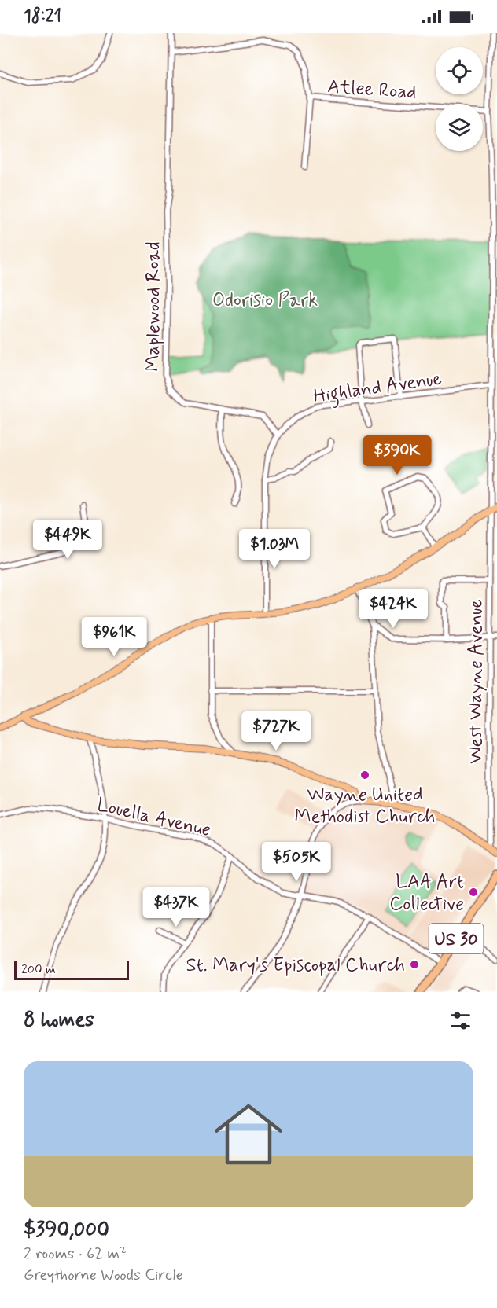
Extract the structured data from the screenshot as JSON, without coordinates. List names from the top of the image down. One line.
{"streets":{"highway":["US 30"],"street":["Atlee Road","Maplewood Road","Highland Avenue","West Wayne Avenue","Louella Avenue"]},"crossings":[["Atlee Road","Maplewood Road"],["Atlee Road","West Wayne Avenue"],["Maplewood Road","Highland Avenue"],["Highland Avenue","West Wayne Avenue"],["Louella Avenue","US 30"]],"parks":["Odorisio Park"],"places":["Wayne United Methodist Church","LAA Art Collective","St. Mary's Episcopal Church"],"scale_bar":"200 m","page":{"status":"18:21","price":["$390K","$449K","$1.03M","$424K","$961K","$727K","$505K","$437K"],"scale":"200 m","heading":"8 homes","list":[{"name":"$390,000","note":"2 rooms · 62 m² · Greythorne Woods Circle"}]}}
